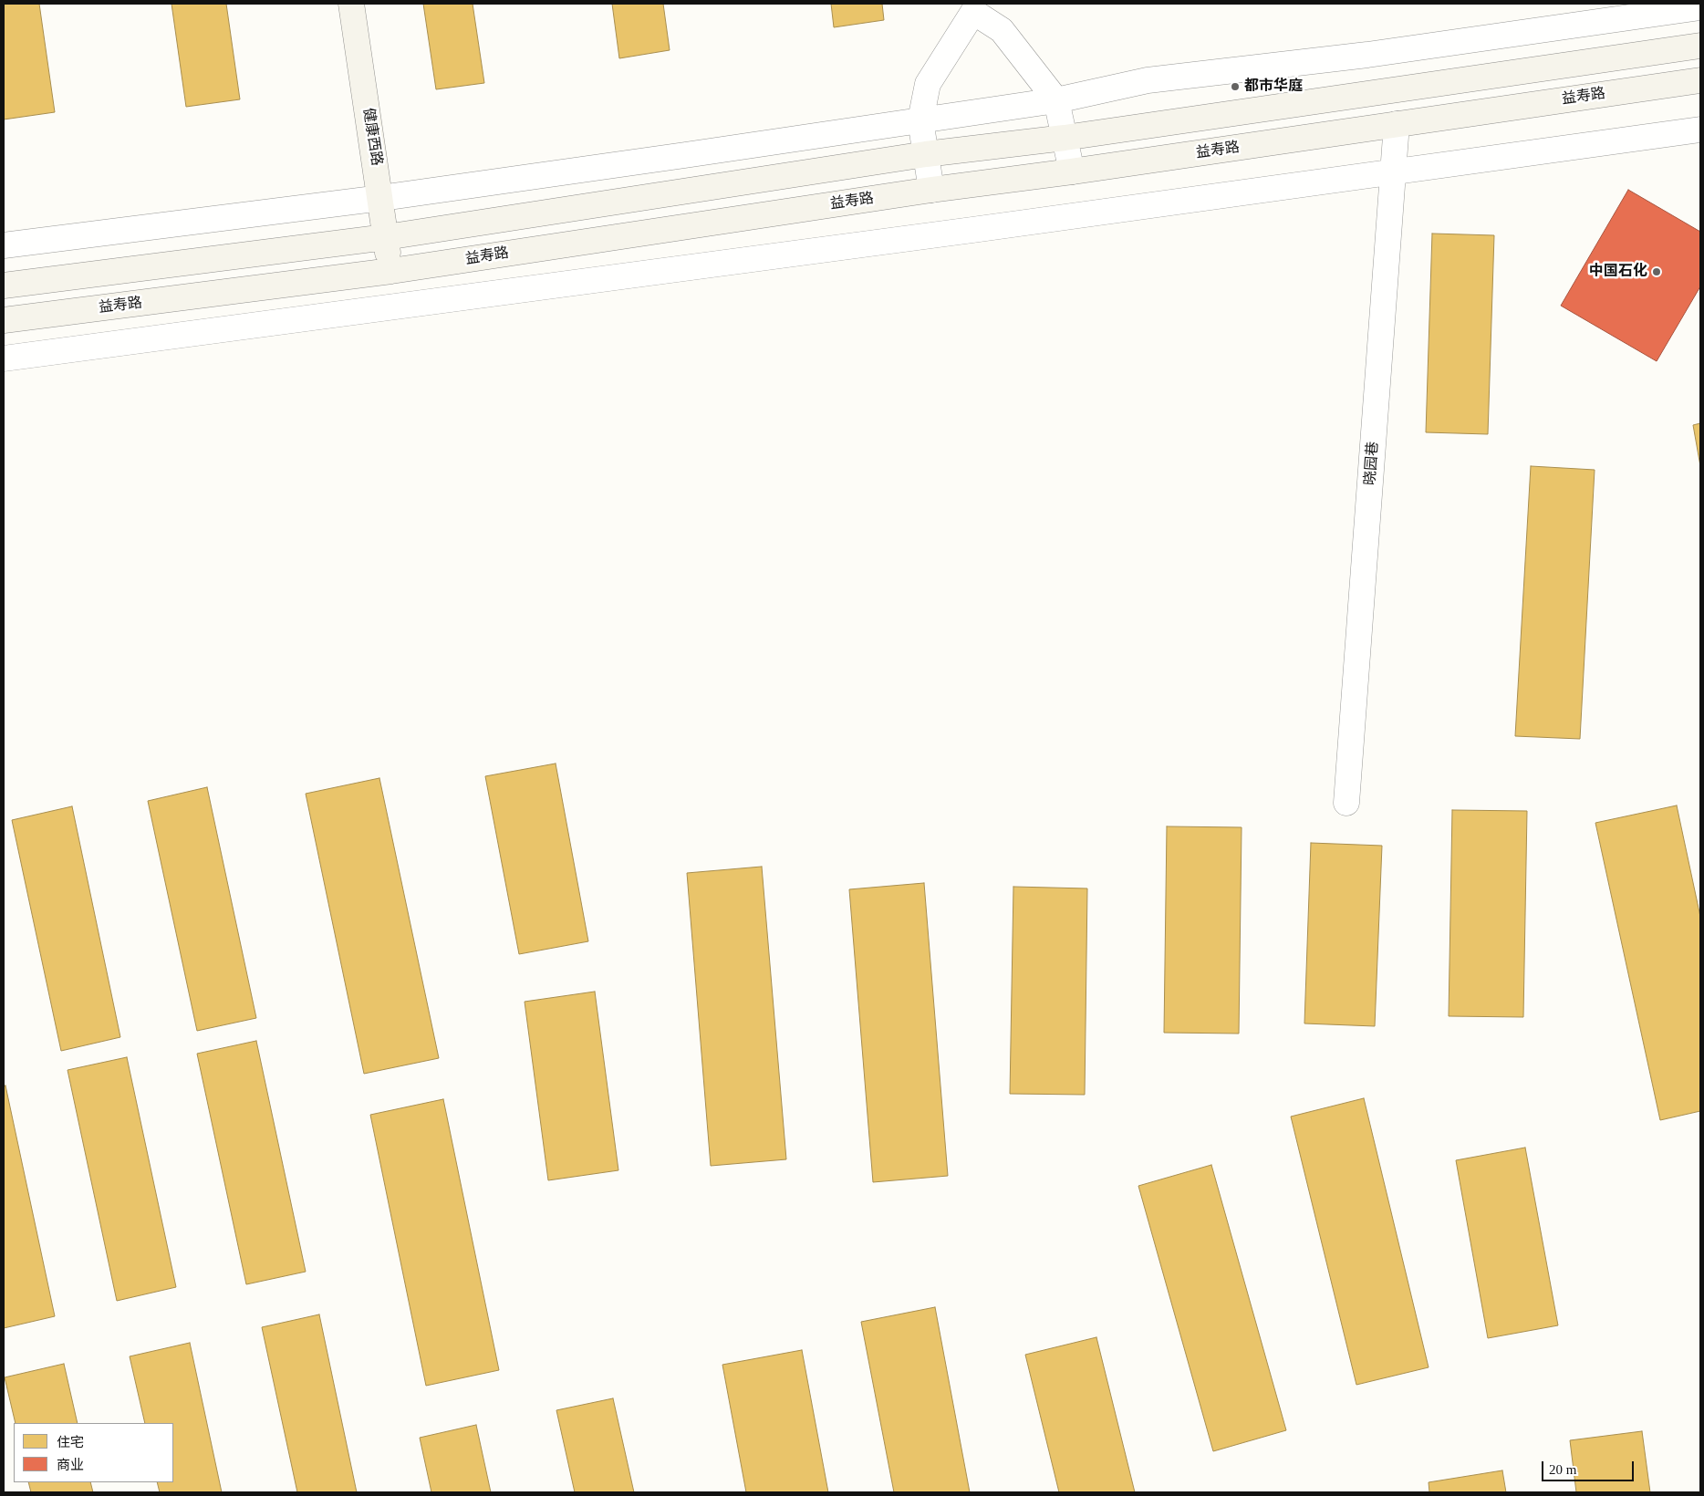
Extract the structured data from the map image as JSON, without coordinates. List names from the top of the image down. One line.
{"streets":{"main road":["益寿路","健康西路"],"street":["晓园巷"]},"crossings":[["益寿路","健康西路"],["益寿路","晓园巷"]],"places":["都市华庭","中国石化"],"legend":["住宅","商业"],"scale_bar":"20 m"}
